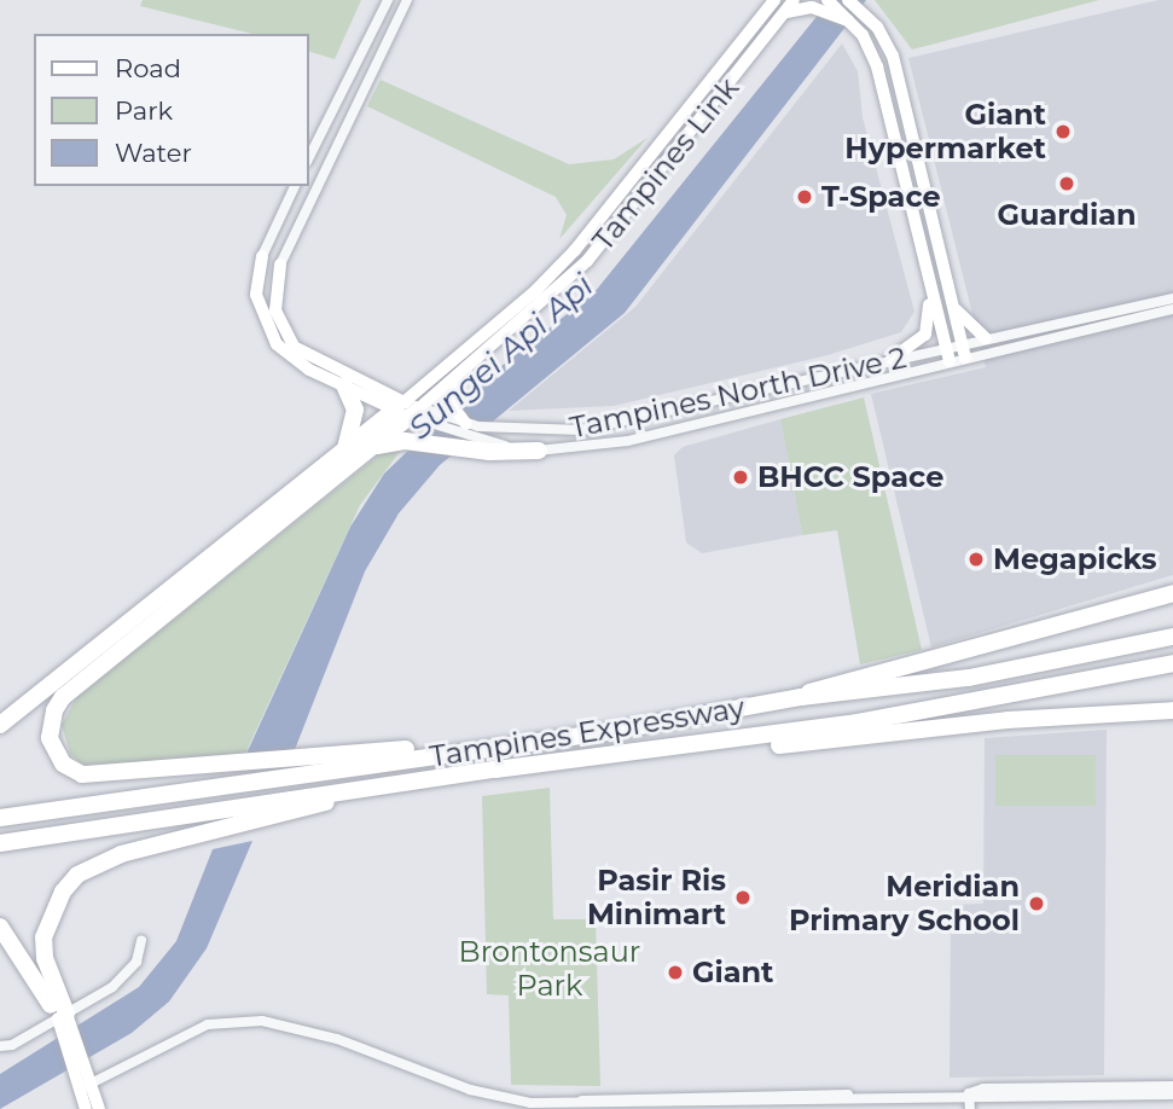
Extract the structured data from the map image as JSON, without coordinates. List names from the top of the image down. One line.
{"streets":{"highway":["Tampines Expressway"],"street":["Tampines Link","Tampines North Drive 2"]},"crossings":[["Tampines Link","Tampines North Drive 2"]],"water":["Sungei Api Api"],"parks":["Brontonsaur Park"],"places":["Giant Hypermarket","Guardian","T-Space","BHCC Space","Megapicks","Pasir Ris Minimart","Meridian Primary School","Giant"],"legend":["Road","Park","Water"]}
